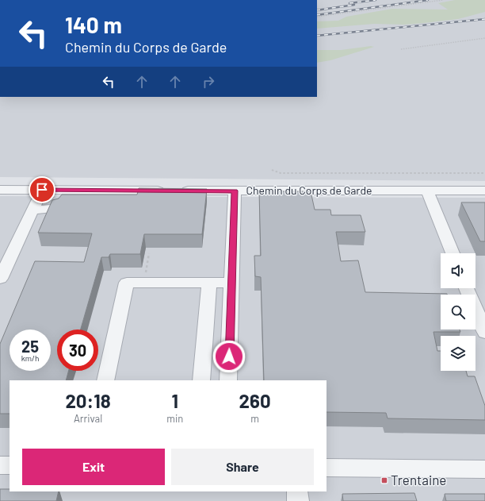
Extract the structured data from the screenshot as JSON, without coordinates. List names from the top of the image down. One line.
{"streets":{"street":["Chemin du Corps de Garde"]},"places":{"transit":["Trentaine"]},"page":{"turn":["140 m","Chemin du Corps de Garde"],"speed":"25 km/h","limit":"30","eta":["20:18","Arrival","1","min","260","m"],"buttons":["Exit","Share"]}}
